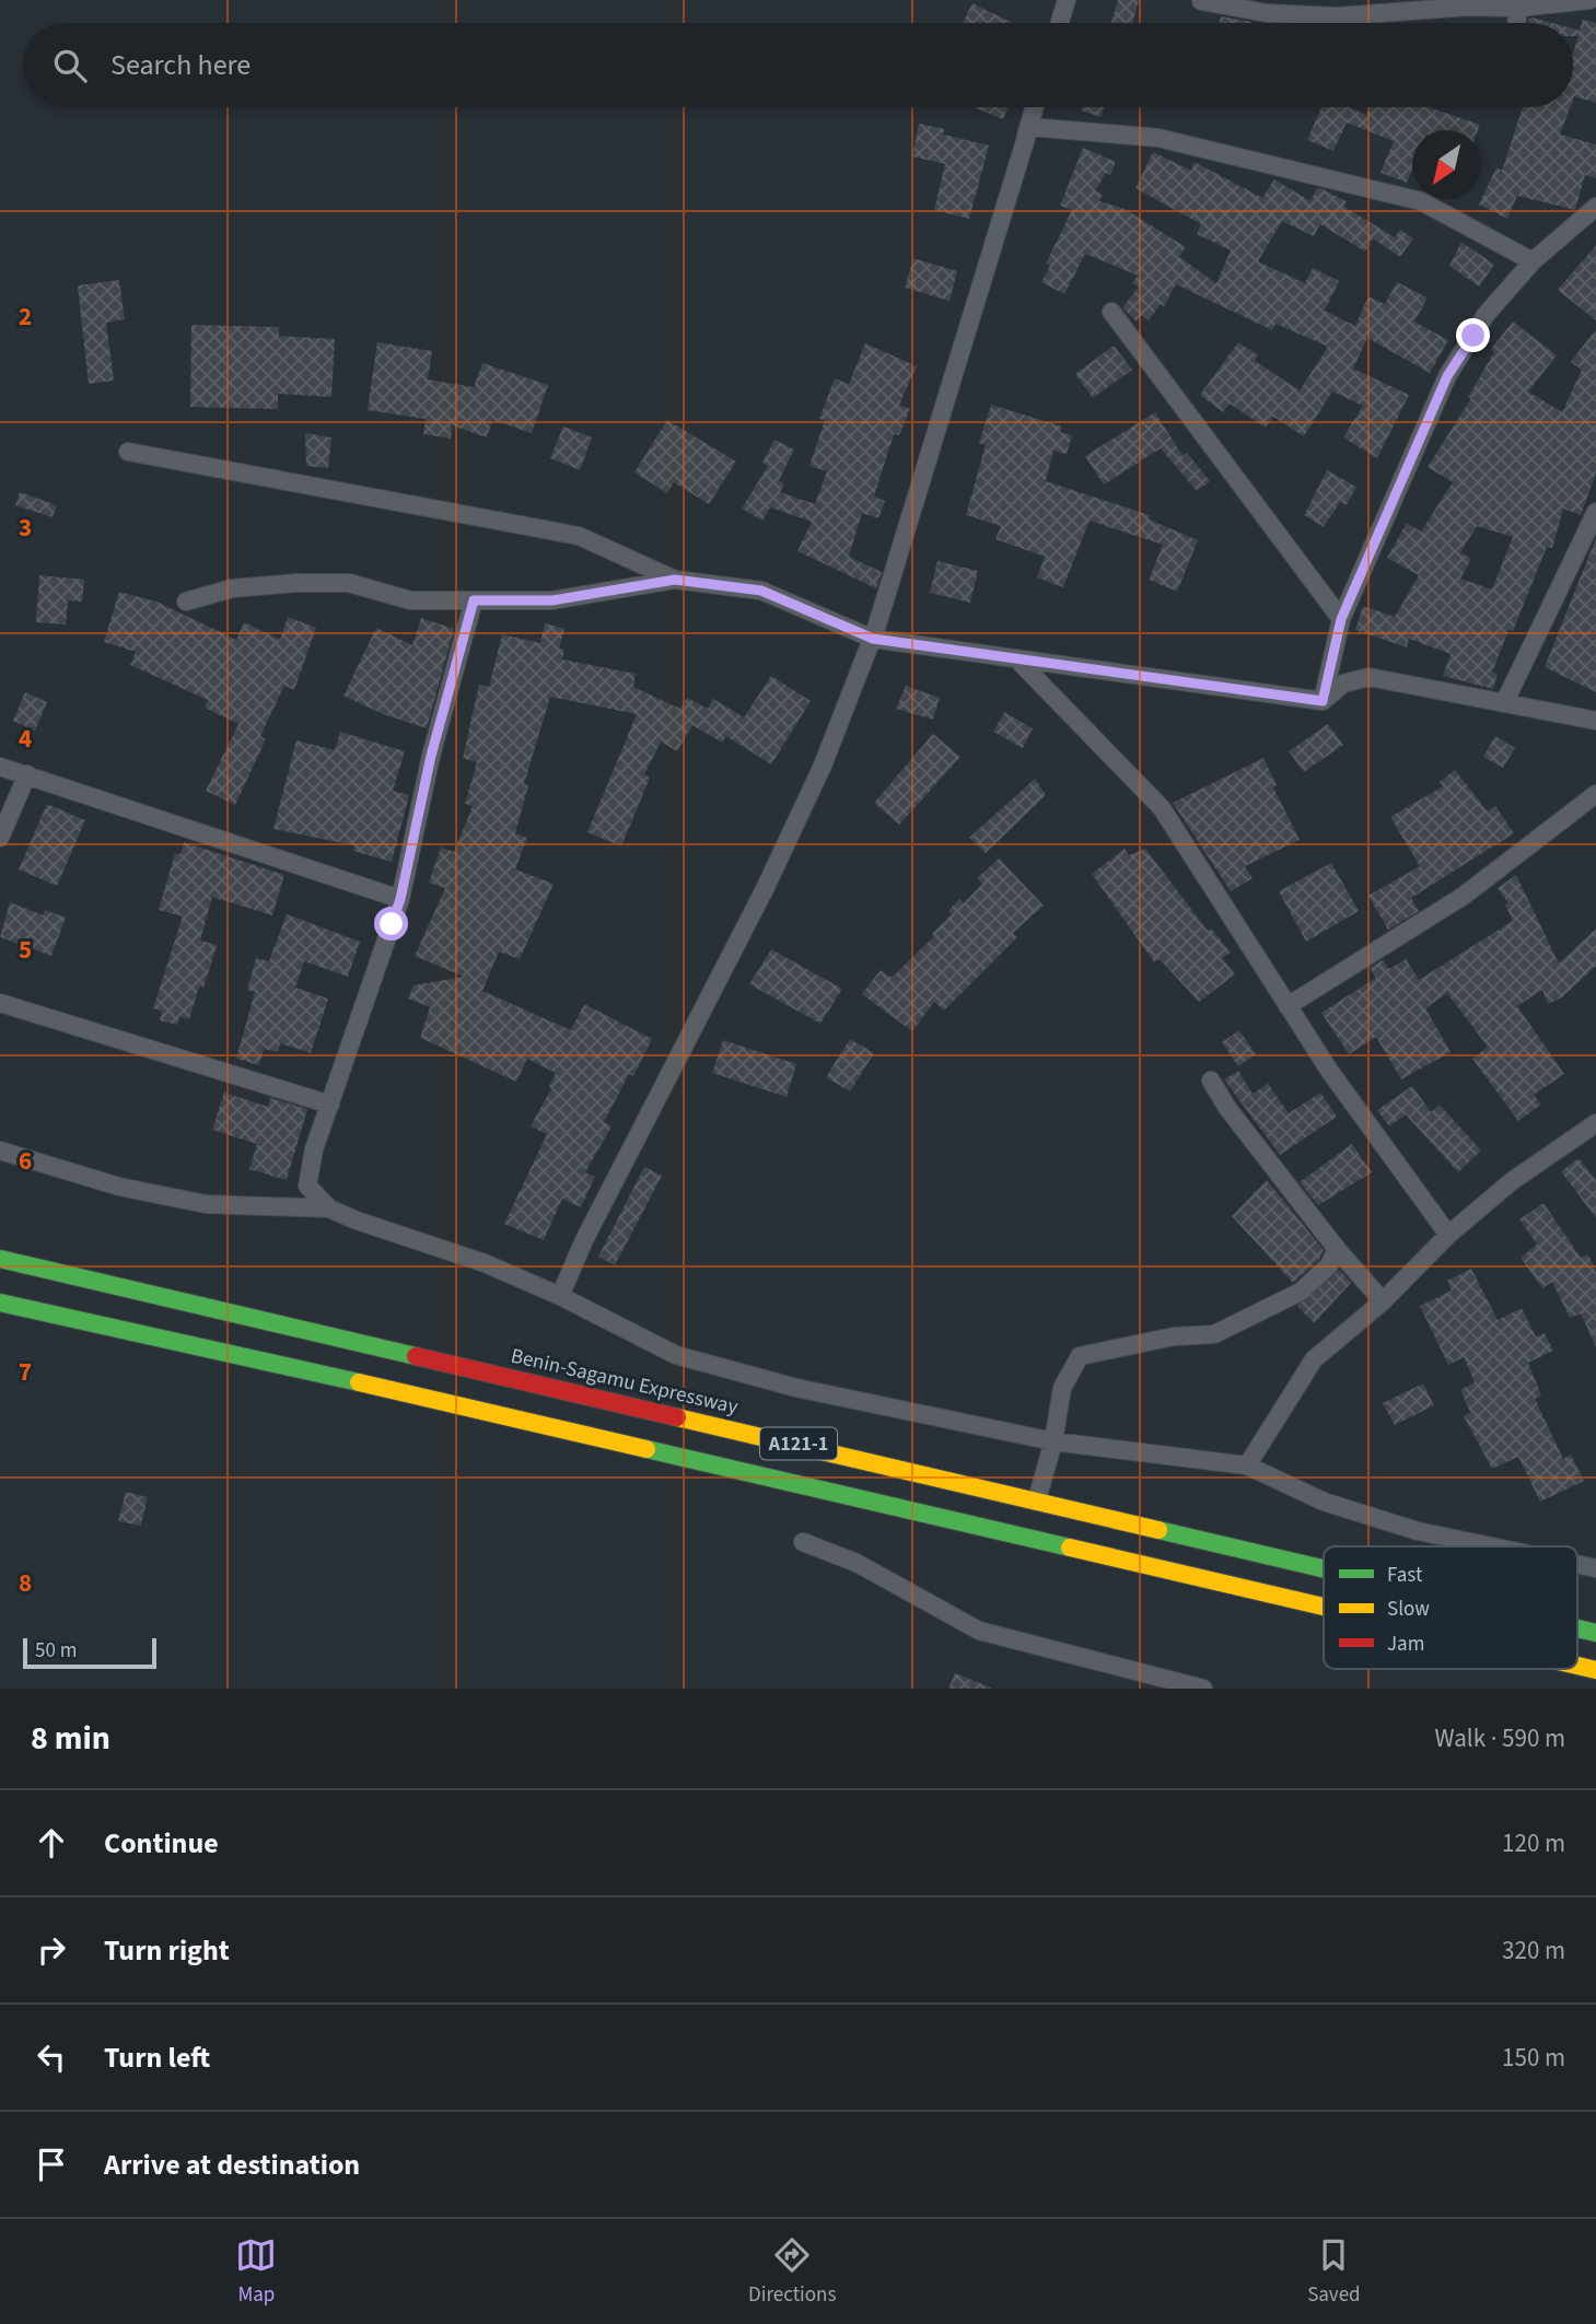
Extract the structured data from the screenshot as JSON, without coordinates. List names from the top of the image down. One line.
{"streets":{"highway":["Benin-Sagamu Expressway","A121-1"]},"legend":["Fast","Slow","Jam"],"scale_bar":"50 m","north":"bottom left","page":{"search":"Search here","scale":"50 m","heading":["8 min","Walk · 590 m"],"list":[["Continue","120 m"],["Turn right","320 m"],["Turn left","150 m"],"Arrive at destination"],"nav":["Map","Directions","Saved"]},"grid":{"rows":["2","3","4","5","6","7","8"]}}
